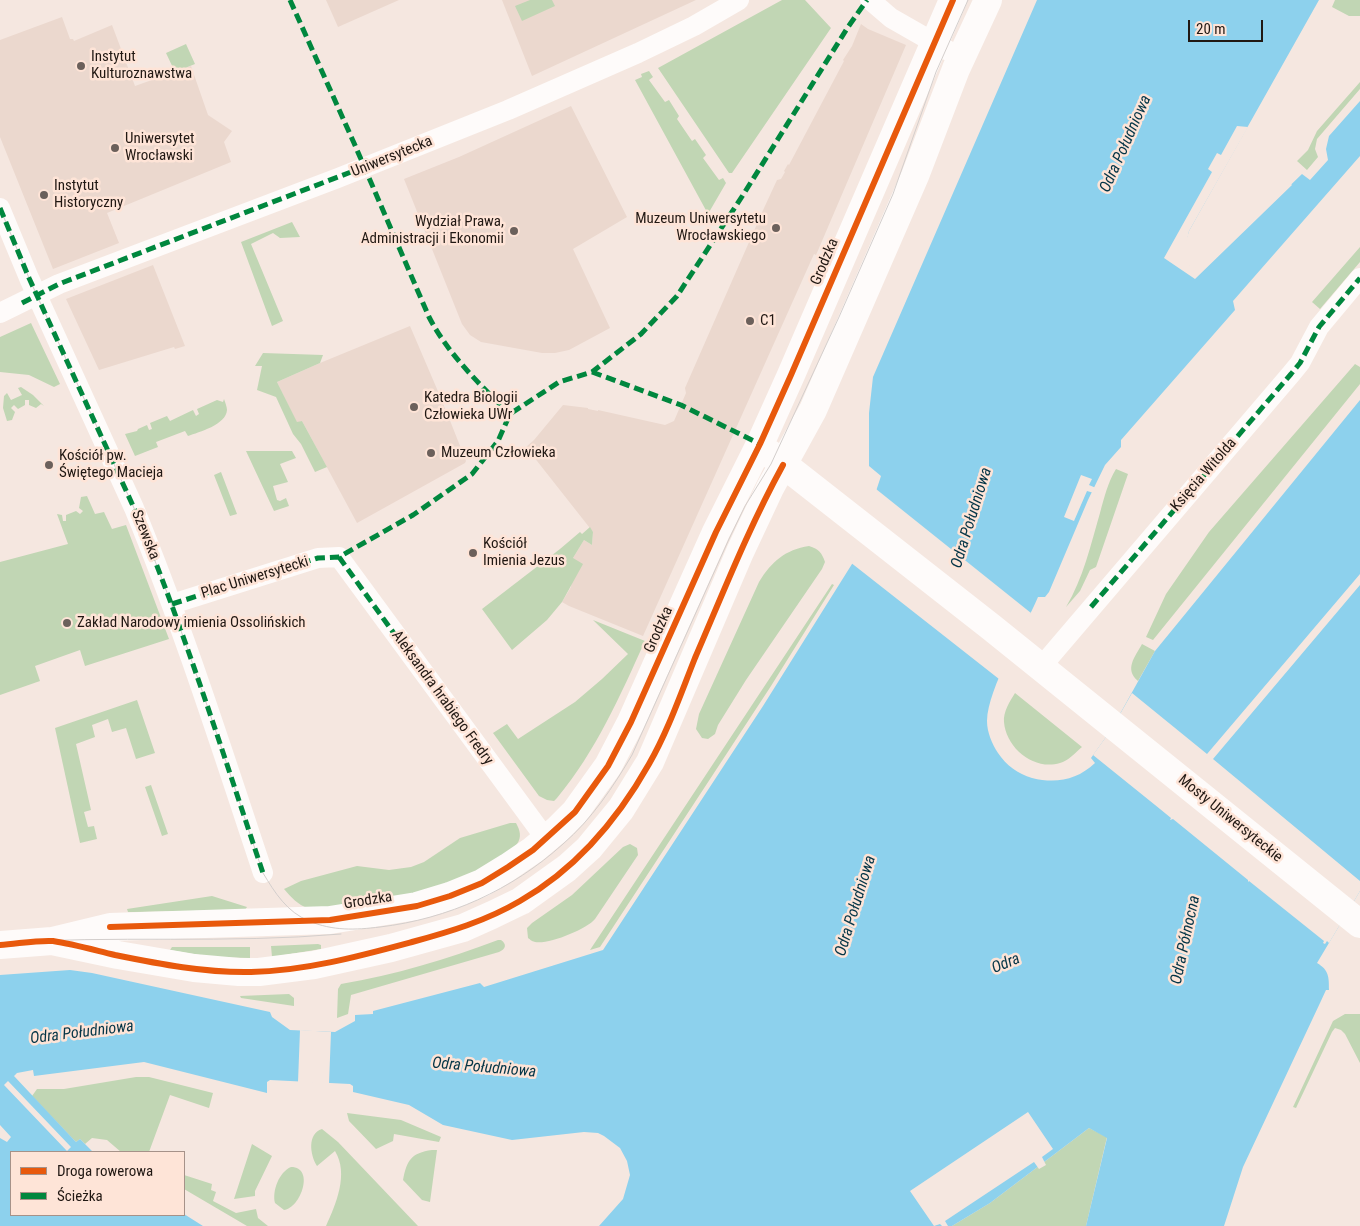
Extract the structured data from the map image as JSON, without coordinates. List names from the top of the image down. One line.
{"streets":{"street":["Uniwersytecka","Grodzka","Księcia Witolda","Szewska","Plac Uniwersytecki","Aleksandra hrabiego Fredry","Mosty Uniwersyteckie"]},"crossings":[["Uniwersytecka","Szewska"],["Grodzka","Aleksandra hrabiego Fredry"],["Grodzka","Mosty Uniwersyteckie"],["Księcia Witolda","Mosty Uniwersyteckie"],["Szewska","Plac Uniwersytecki"],["Plac Uniwersytecki","Aleksandra hrabiego Fredry"]],"water":["Odra Południowa","Odra Północna","Odra"],"places":["Instytut Kulturoznawstwa","Uniwersytet Wrocławski","Instytut Historyczny","Muzeum Uniwersytetu Wrocławskiego","Wydział Prawa, Administracji i Ekonomii","C1","Katedra Biologii Człowieka UWr","Muzeum Człowieka","Kościół pw. Świętego Macieja","Kościół Imienia Jezus","Zakład Narodowy imienia Ossolińskich"],"legend":["Droga rowerowa","Ścieżka"],"scale_bar":"20 m"}
